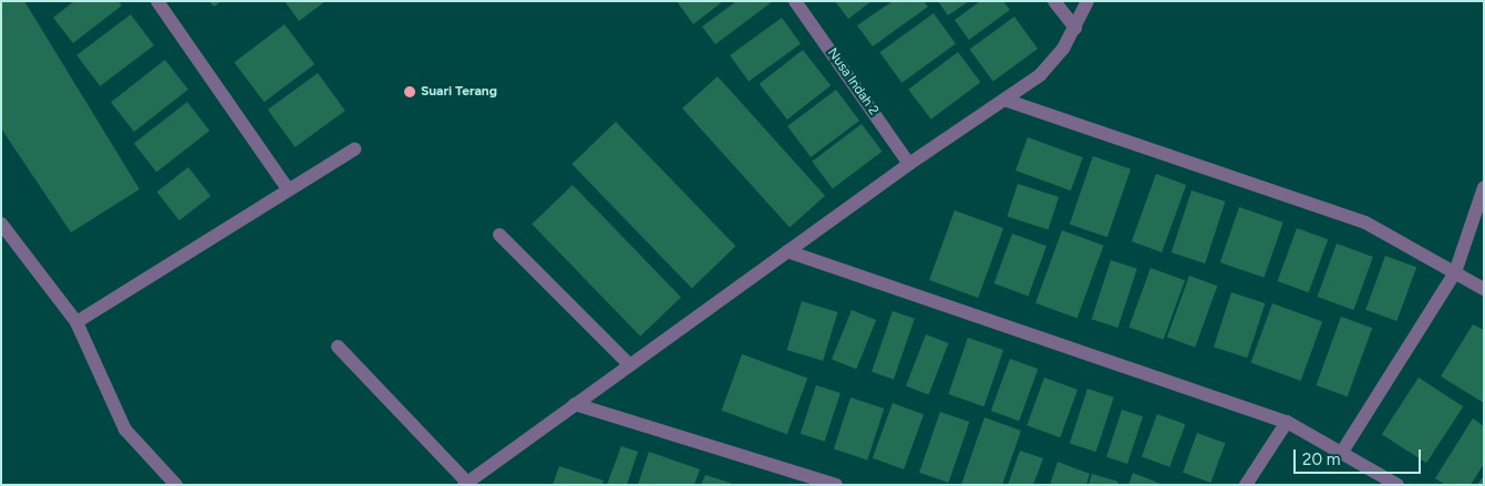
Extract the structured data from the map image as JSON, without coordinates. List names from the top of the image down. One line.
{"streets":{"street":["Nusa Indah 2"]},"places":["Suari Terang"],"scale_bar":"20 m"}
